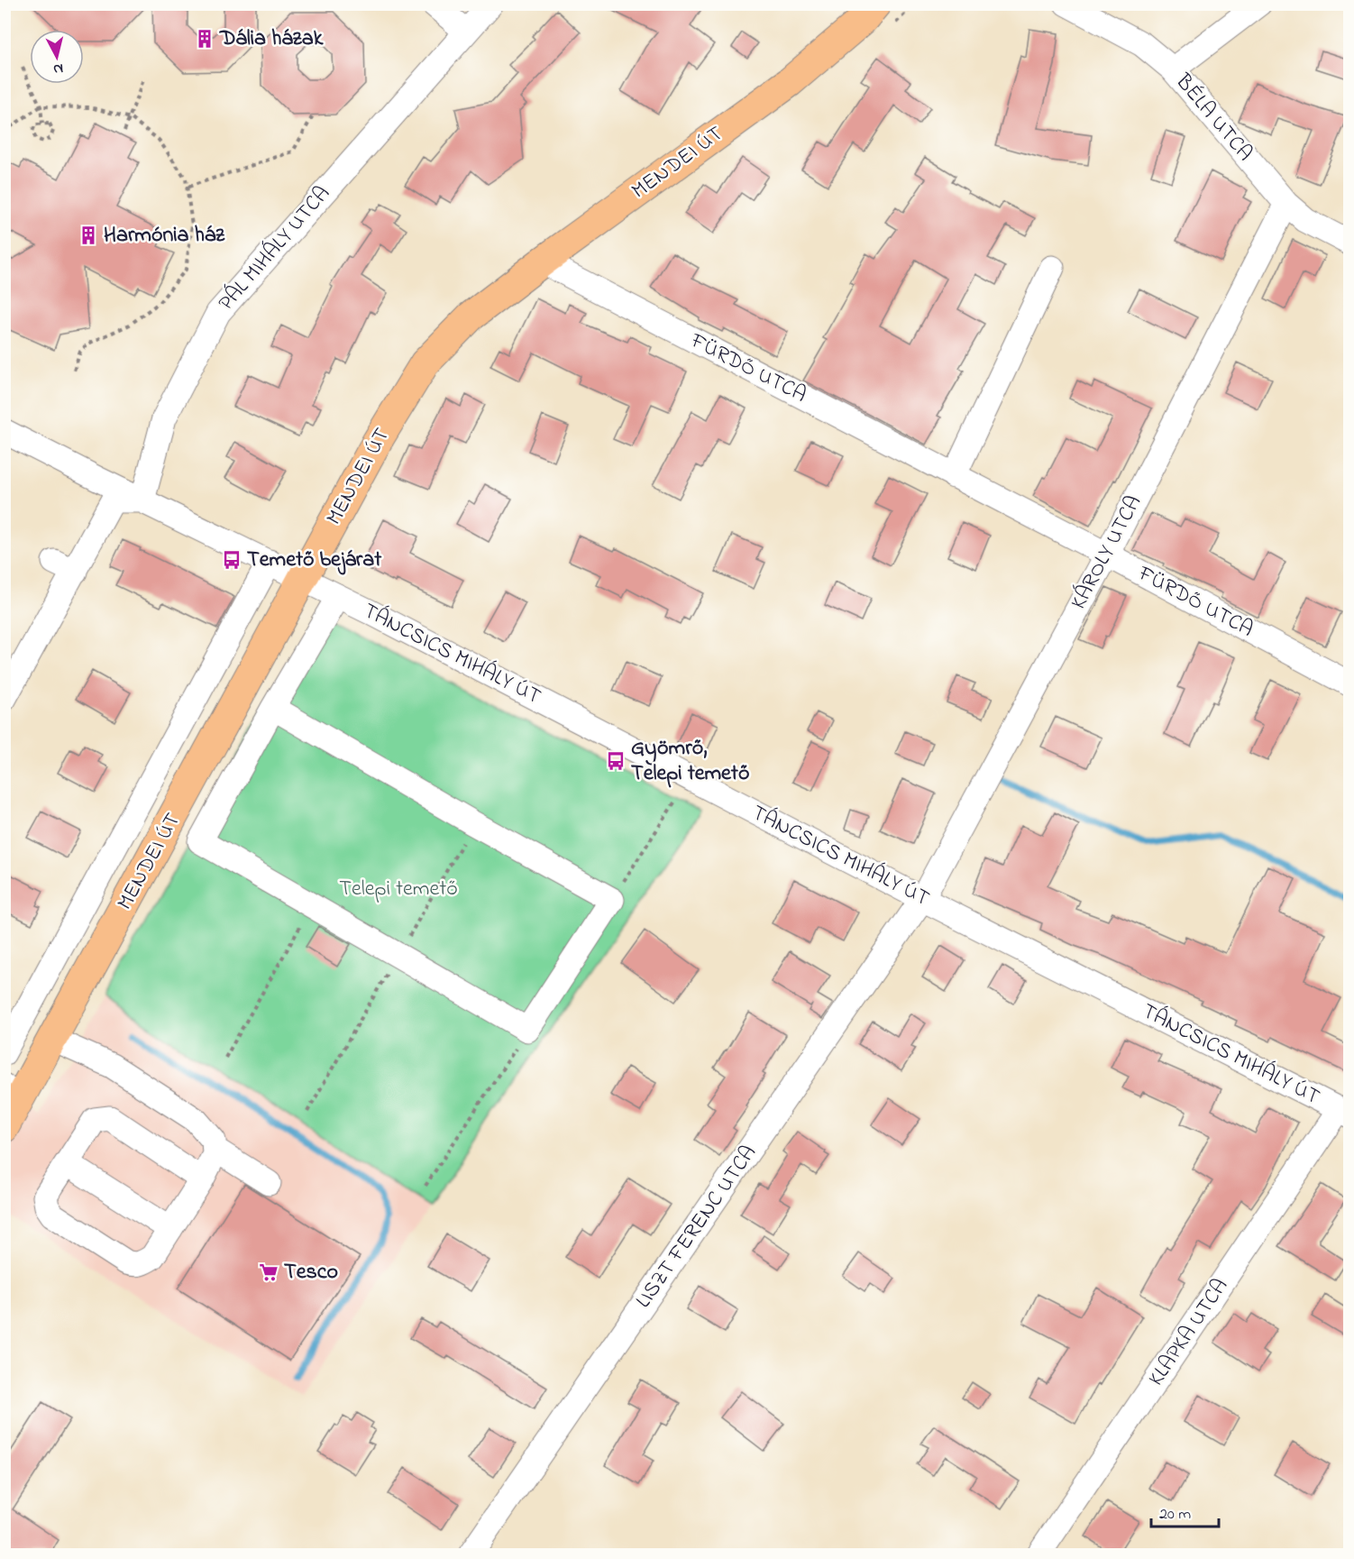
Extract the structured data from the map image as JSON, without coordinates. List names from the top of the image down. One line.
{"streets":{"main road":["MENDEI ÚT"],"street":["BÉLA UTCA","PÁL MIHÁLY UTCA","FÜRDŐ UTCA","KÁROLY UTCA","TÁNCSICS MIHÁLY ÚT","LISZT FERENC UTCA","KLAPKA UTCA"]},"crossings":[["BÉLA UTCA","KÁROLY UTCA"],["MENDEI ÚT","FÜRDŐ UTCA"],["MENDEI ÚT","TÁNCSICS MIHÁLY ÚT"],["PÁL MIHÁLY UTCA","TÁNCSICS MIHÁLY ÚT"],["FÜRDŐ UTCA","KÁROLY UTCA"],["KÁROLY UTCA","TÁNCSICS MIHÁLY ÚT"],["KÁROLY UTCA","LISZT FERENC UTCA"],["TÁNCSICS MIHÁLY ÚT","LISZT FERENC UTCA"],["TÁNCSICS MIHÁLY ÚT","KLAPKA UTCA"]],"parks":["Telepi temető"],"places":{"building":["Dália házak","Harmónia ház"],"bus stop":["Temető bejárat","Gyömrő, Telepi temető"],"supermarket":["Tesco"]},"scale_bar":"20 m","north":"bottom"}
